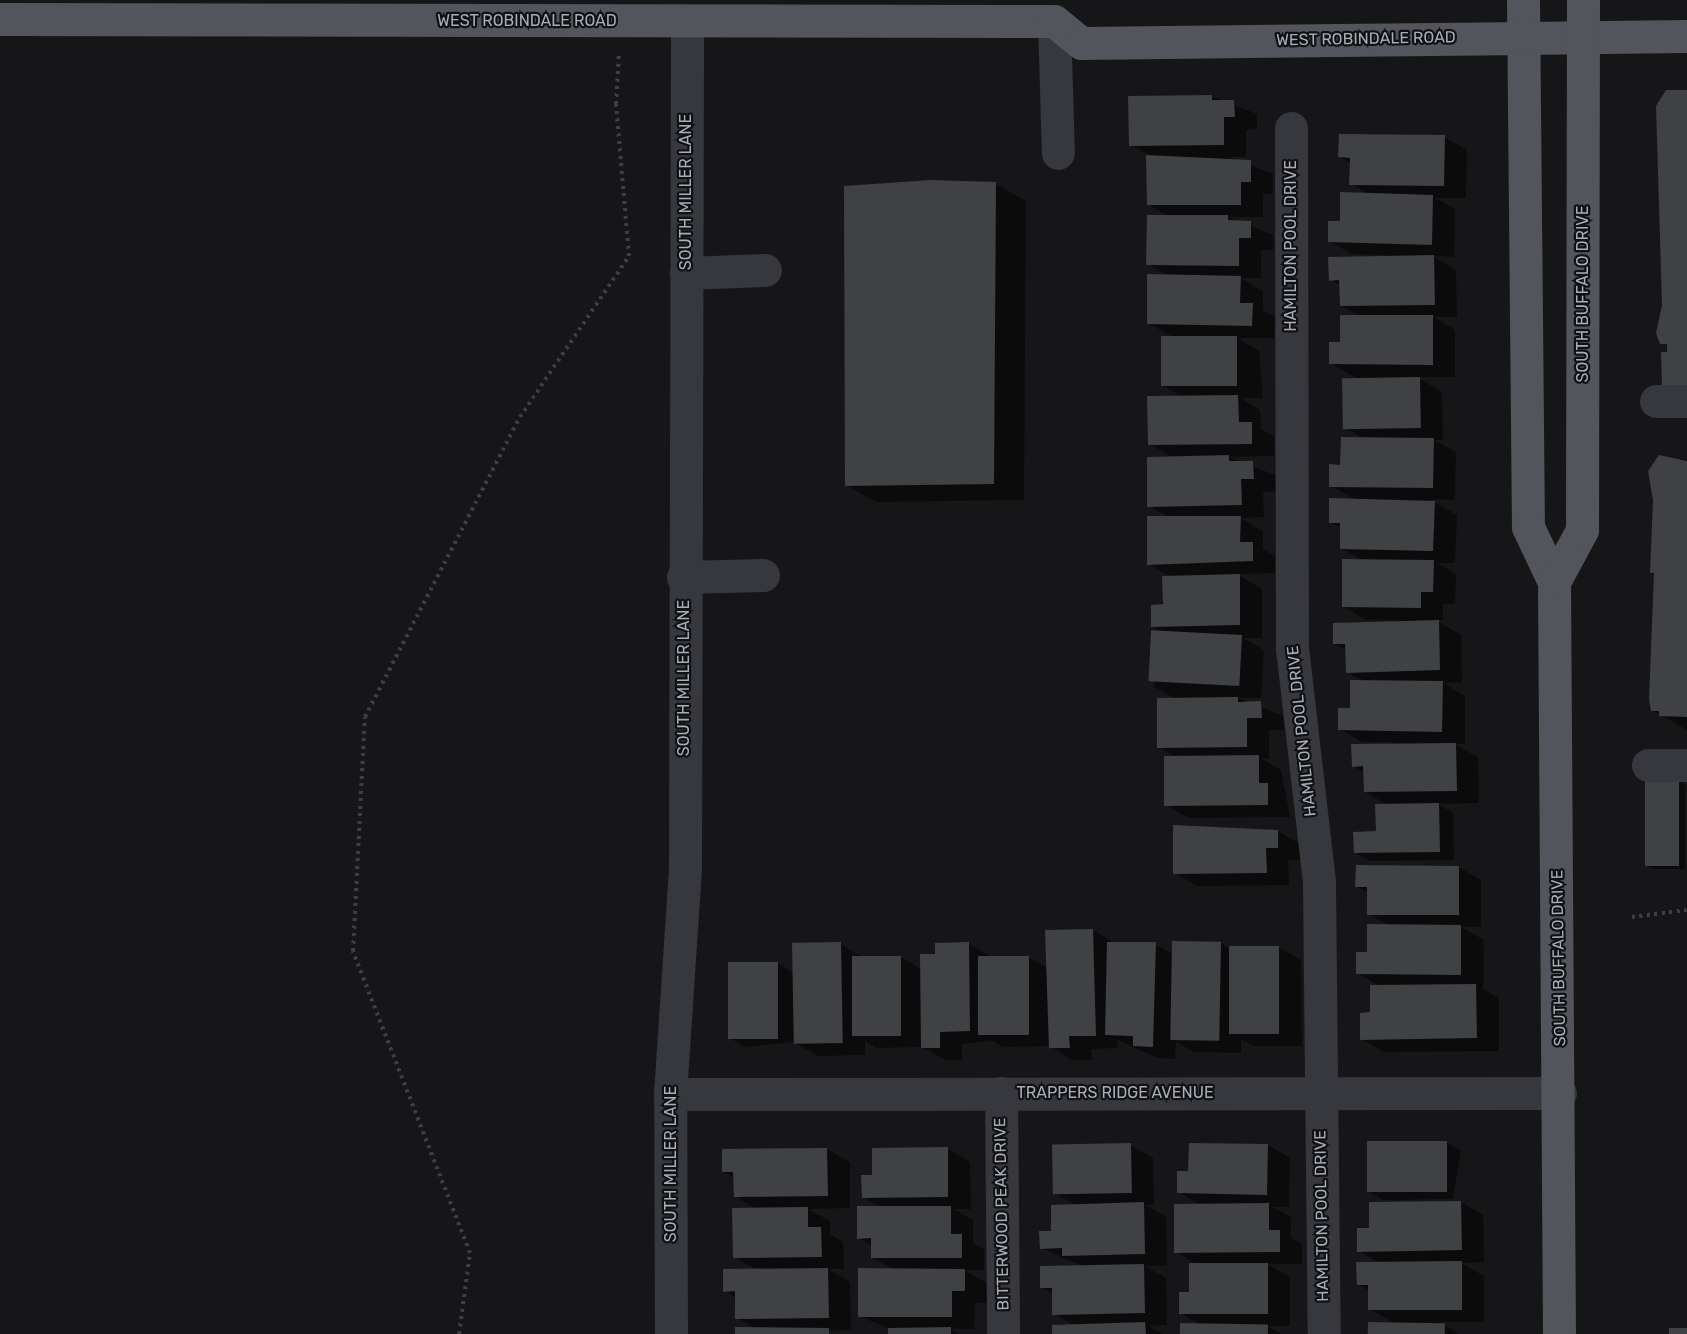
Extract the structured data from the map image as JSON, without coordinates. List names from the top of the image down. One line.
{"streets":{"main road":["WEST ROBINDALE ROAD","SOUTH BUFFALO DRIVE"],"street":["SOUTH MILLER LANE","HAMILTON POOL DRIVE","TRAPPERS RIDGE AVENUE","BITTERWOOD PEAK DRIVE"]},"crossings":[["WEST ROBINDALE ROAD","SOUTH MILLER LANE"],["WEST ROBINDALE ROAD","SOUTH BUFFALO DRIVE"],["SOUTH MILLER LANE","TRAPPERS RIDGE AVENUE"],["HAMILTON POOL DRIVE","TRAPPERS RIDGE AVENUE"],["SOUTH BUFFALO DRIVE","TRAPPERS RIDGE AVENUE"],["TRAPPERS RIDGE AVENUE","BITTERWOOD PEAK DRIVE"]]}
